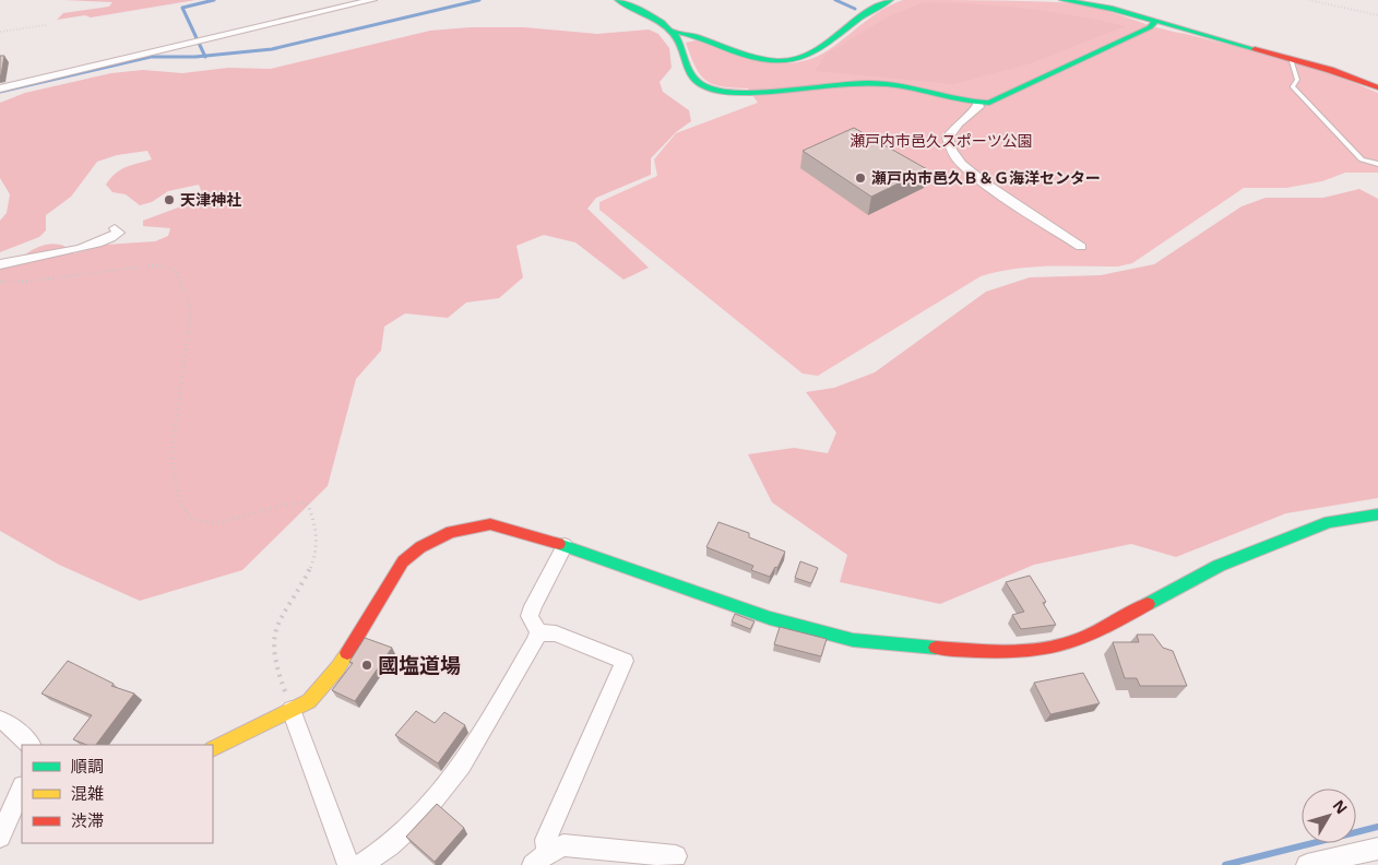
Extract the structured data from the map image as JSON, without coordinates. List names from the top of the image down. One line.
{"parks":["瀬戸内市邑久スポーツ公園"],"places":["瀬戸内市邑久Ｂ＆Ｇ海洋センター","天津神社","國塩道場"],"legend":["順調","混雑","渋滞"],"north":"top right"}
